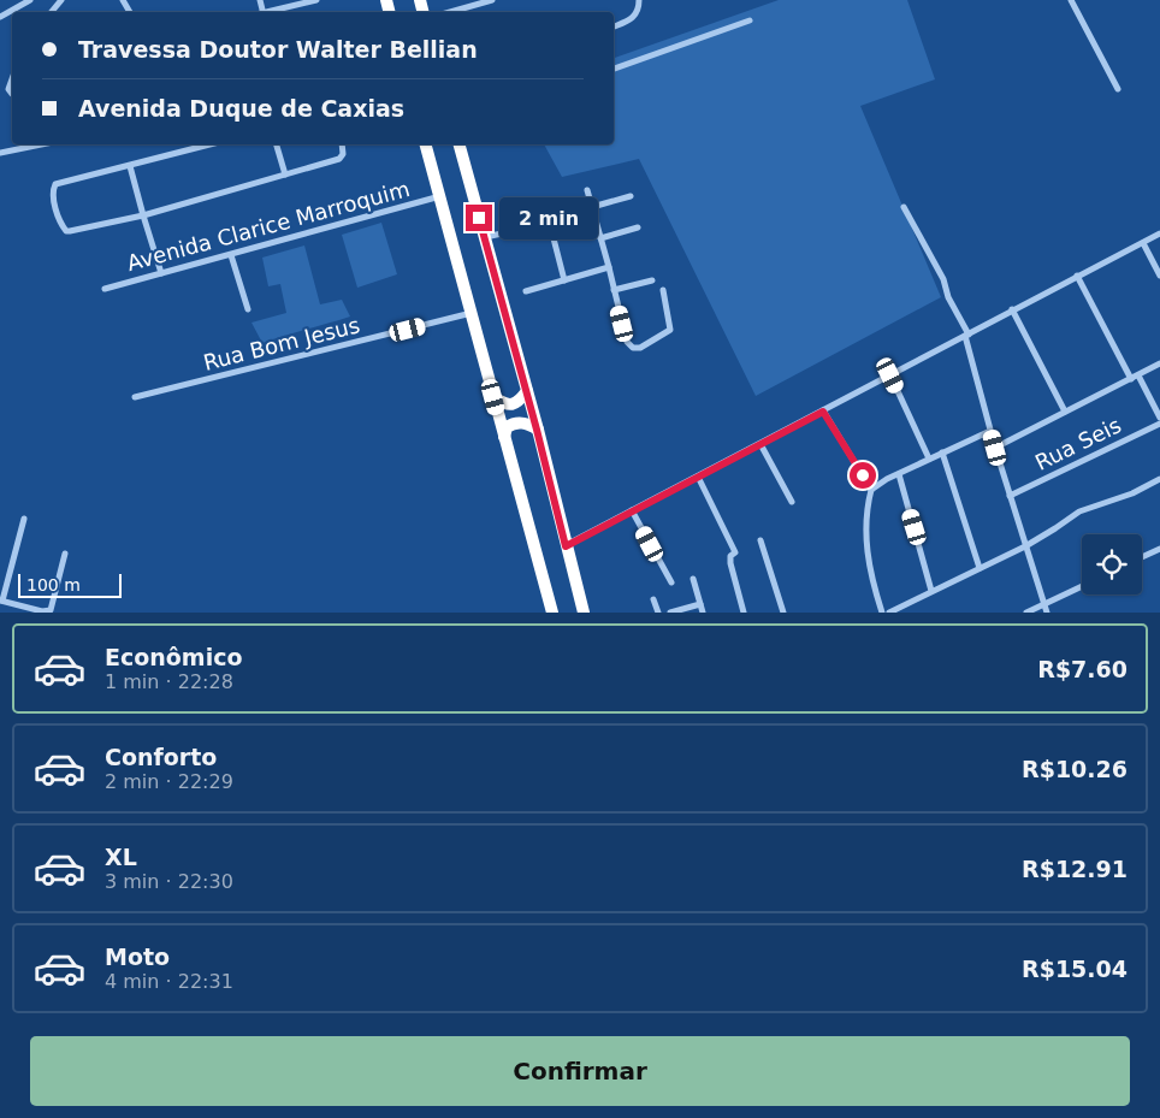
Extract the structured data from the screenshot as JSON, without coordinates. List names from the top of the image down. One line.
{"streets":{"street":["Avenida Clarice Marroquim","Rua Bom Jesus","Rua Seis"]},"scale_bar":"100 m","page":{"banner":["Travessa Doutor Walter Bellian","Avenida Duque de Caxias"],"bubble":"2 min","scale":"100 m","list":[{"name":"Econômico","note":"1 min · 22:28","value":"R$7.60"},{"name":"Conforto","note":"2 min · 22:29","value":"R$10.26"},{"name":"XL","note":"3 min · 22:30","value":"R$12.91"},{"name":"Moto","note":"4 min · 22:31","value":"R$15.04"}],"buttons":"Confirmar"}}
